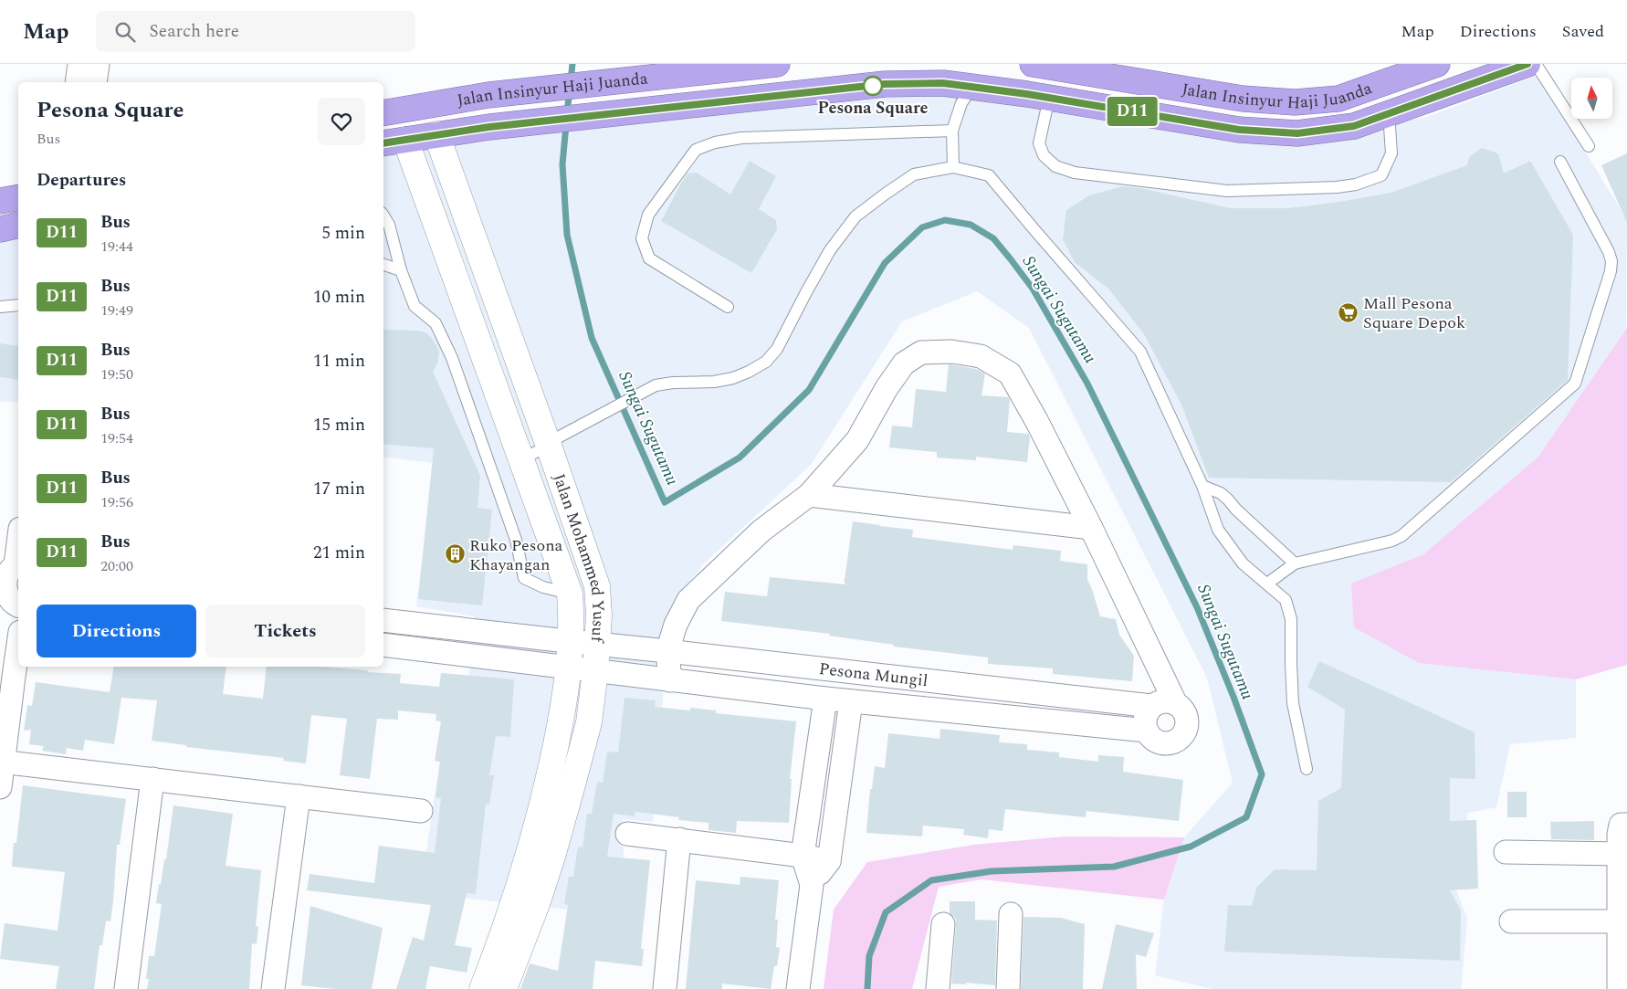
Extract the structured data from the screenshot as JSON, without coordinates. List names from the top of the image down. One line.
{"streets":{"highway":["Jalan Insinyur Haji Juanda"],"main road":["Jalan Mohammed Yusuf"],"street":["Pesona Mungil"]},"crossings":[["Jalan Insinyur Haji Juanda","Jalan Mohammed Yusuf"],["Jalan Mohammed Yusuf","Pesona Mungil"]],"water":["Sungai Sugutamu"],"places":{"other":["Pesona Square"],"supermarket":["Mall Pesona Square Depok"],"building":["Ruko Pesona Khayangan"]},"lines":["bus line D11"],"north":"top","page":{"header":"Map","search":"Search here","nav":["Map","Directions","Saved"],"on_map":"D11","heading":[["Pesona Square","Bus"],"Departures"],"list":[{"mark":"D11","name":"Bus","note":"19:44","value":"5 min"},{"mark":"D11","name":"Bus","note":"19:49","value":"10 min"},{"mark":"D11","name":"Bus","note":"19:50","value":"11 min"},{"mark":"D11","name":"Bus","note":"19:54","value":"15 min"},{"mark":"D11","name":"Bus","note":"19:56","value":"17 min"},{"mark":"D11","name":"Bus","note":"20:00","value":"21 min"}],"buttons":["Directions","Tickets"]}}
